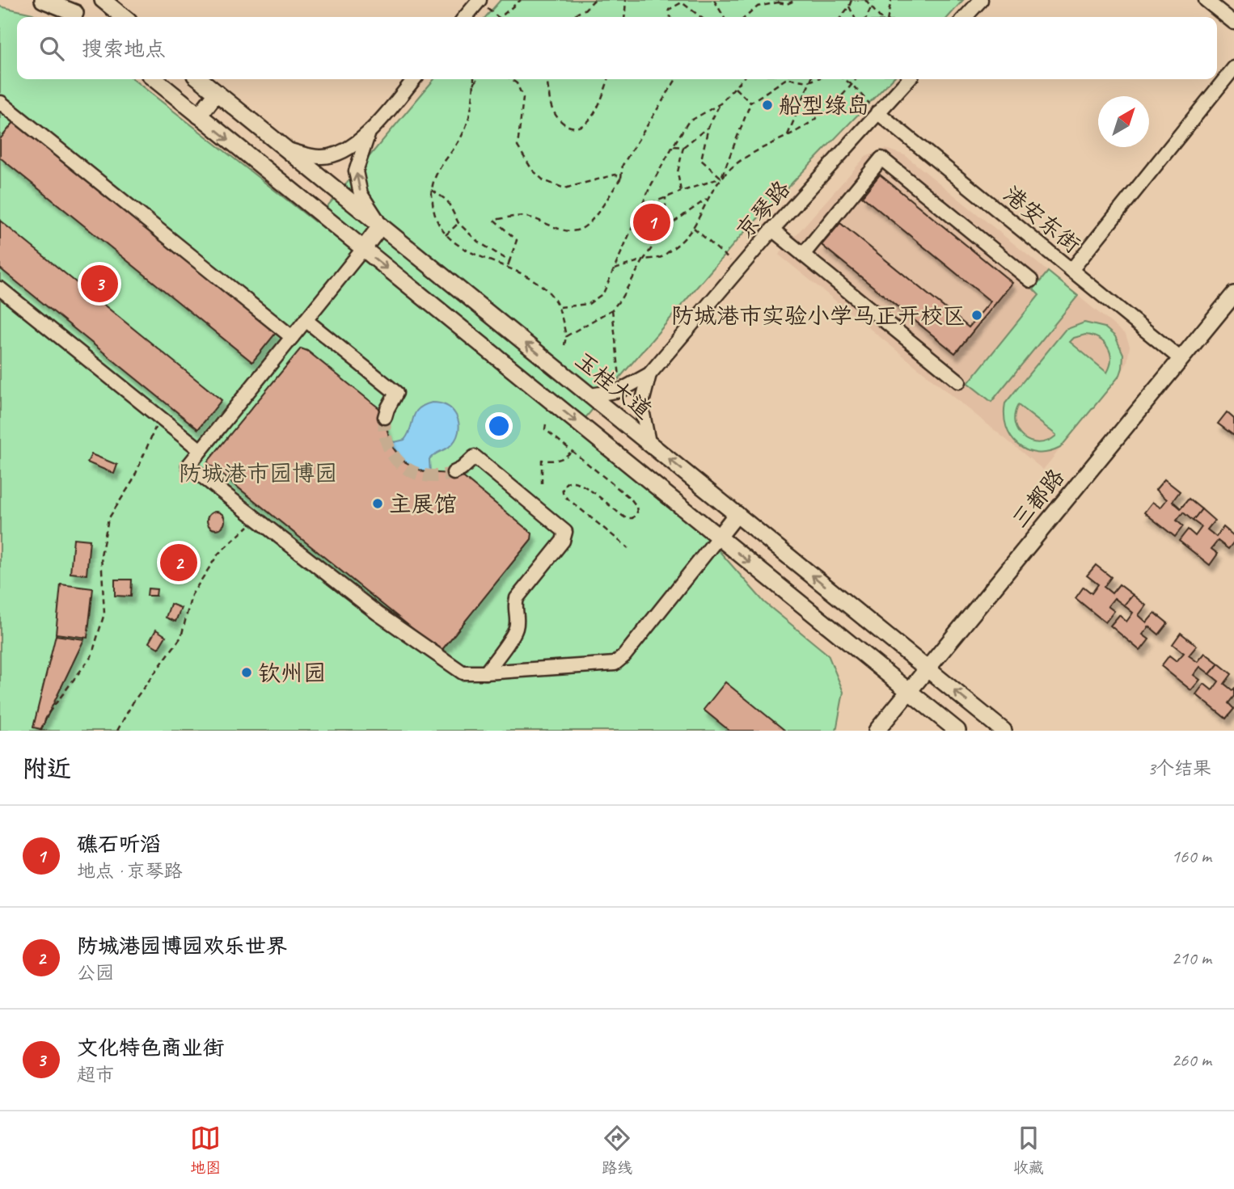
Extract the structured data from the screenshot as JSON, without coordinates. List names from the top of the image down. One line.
{"streets":{"main road":["玉桂大道","三都路"],"street":["京琴路","港安东街"]},"crossings":[["京琴路","港安东街"],["港安东街","三都路"],["玉桂大道","三都路"]],"parks":["防城港市园博园"],"places":["船型绿岛","防城港市实验小学马正开校区","主展馆","钦州园"],"north":"top right","page":{"search":"搜索地点","pins":["1","3","2"],"heading":["附近","3个结果"],"list":[{"mark":"1","name":"礁石听滔","note":"地点 · 京琴路","value":"160 m"},{"mark":"2","name":"防城港园博园欢乐世界","note":"公园","value":"210 m"},{"mark":"3","name":"文化特色商业街","note":"超市","value":"260 m"}],"nav":["地图","路线","收藏"]}}
